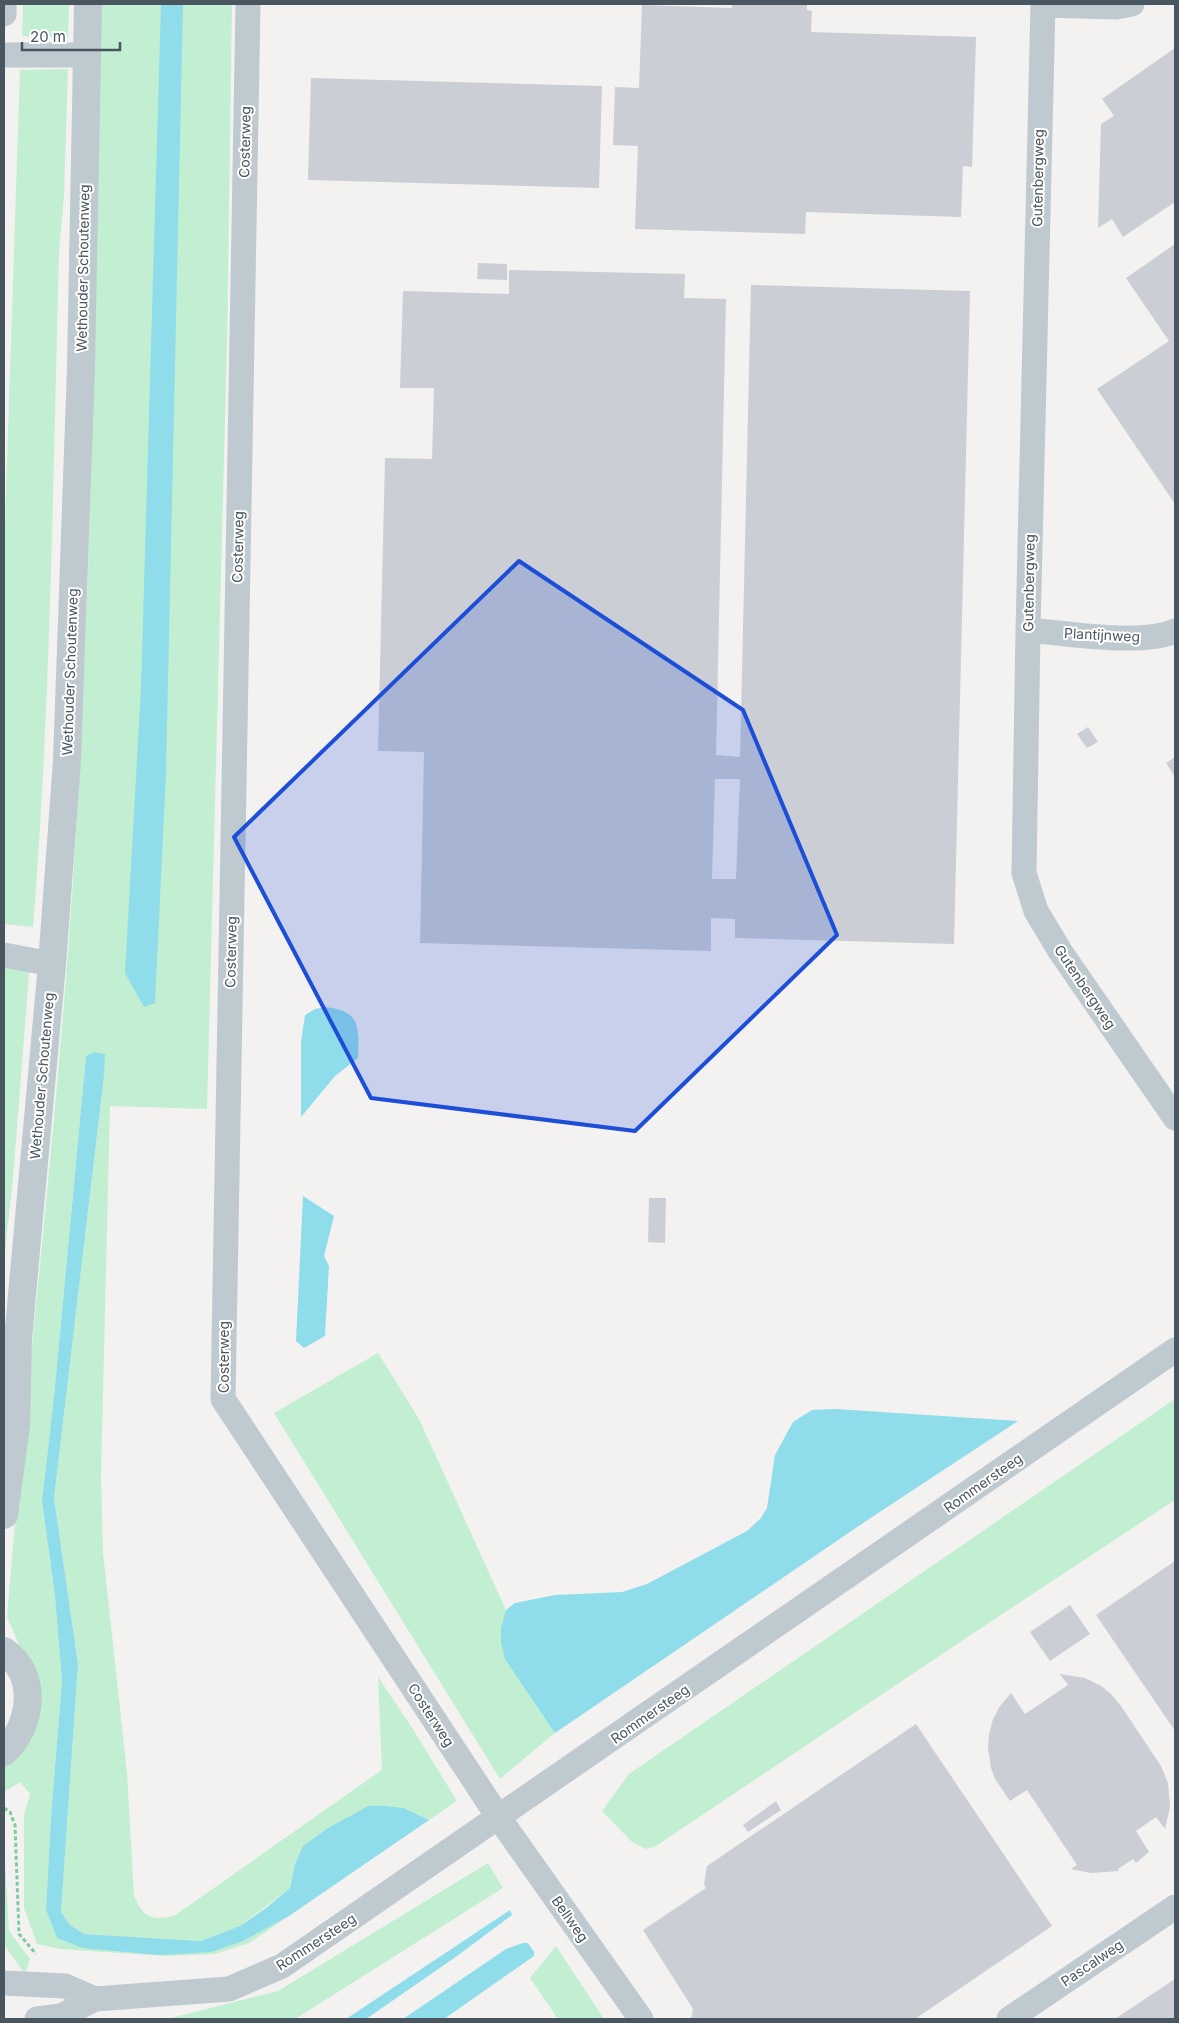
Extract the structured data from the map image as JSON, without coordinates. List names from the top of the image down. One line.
{"streets":{"street":["Costerweg","Gutenbergweg","Wethouder Schoutenweg","Plantijnweg","Rommersteeg","Bellweg","Pascalweg"]},"crossings":[["Costerweg","Rommersteeg"],["Costerweg","Bellweg"],["Gutenbergweg","Plantijnweg"],["Rommersteeg","Bellweg"]],"scale_bar":"20 m"}
